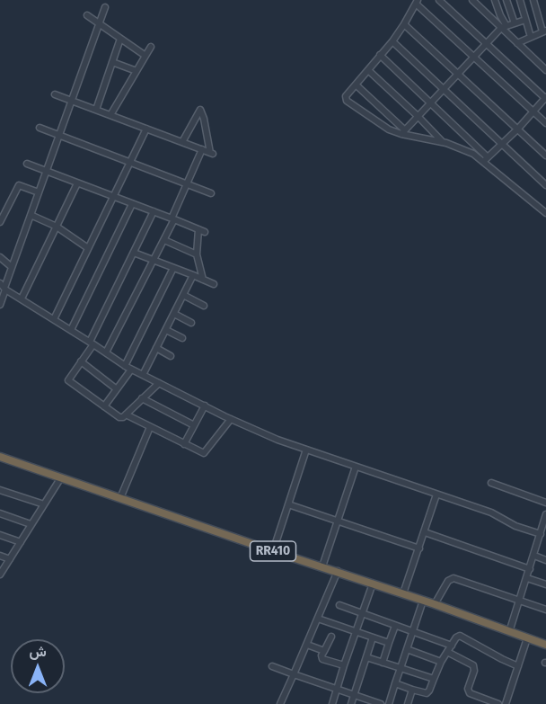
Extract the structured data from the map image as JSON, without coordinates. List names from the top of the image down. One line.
{"streets":{"highway":["RR410"]},"north":"top"}
